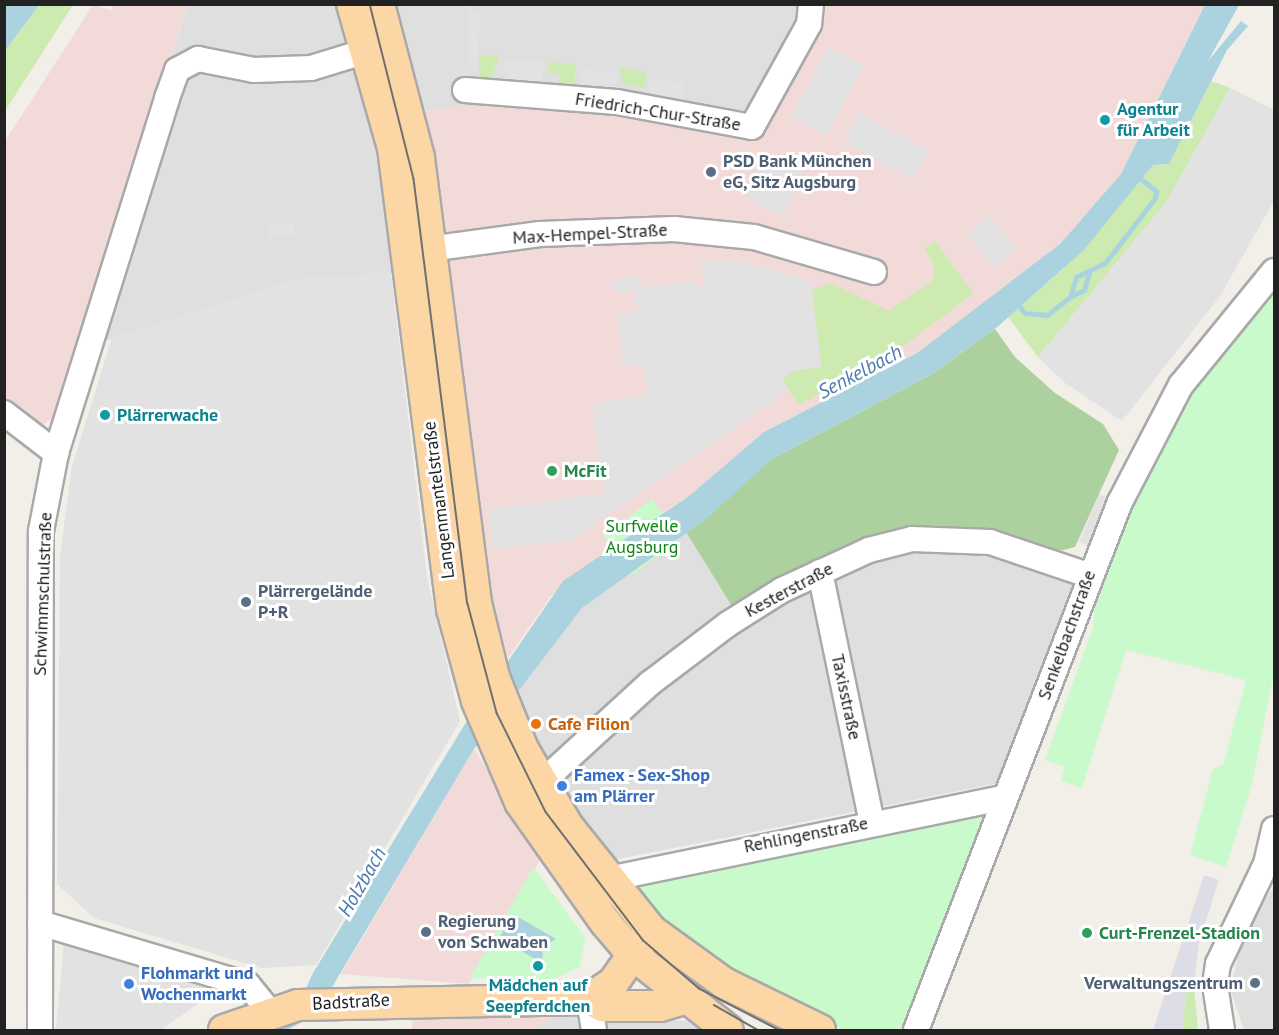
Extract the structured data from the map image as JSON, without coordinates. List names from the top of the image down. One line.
{"streets":{"main road":["Langenmantelstraße","Badstraße"],"street":["Friedrich-Chur-Straße","Max-Hempel-Straße","Kesterstraße","Schwimmschulstraße","Senkelbachstraße","Taxisstraße","Rehlingenstraße"]},"crossings":[["Max-Hempel-Straße","Langenmantelstraße"],["Langenmantelstraße","Kesterstraße"],["Langenmantelstraße","Schwimmschulstraße"],["Langenmantelstraße","Rehlingenstraße"],["Langenmantelstraße","Badstraße"],["Kesterstraße","Senkelbachstraße"],["Kesterstraße","Taxisstraße"],["Senkelbachstraße","Rehlingenstraße"],["Taxisstraße","Rehlingenstraße"]],"water":["Senkelbach","Holzbach"],"parks":["Surfwelle Augsburg"],"places":["Agentur für Arbeit","PSD Bank München eG, Sitz Augsburg","Plärrerwache","McFit","Plärrergelände P+R","Cafe Filion","Famex - Sex-Shop am Plärrer","Regierung von Schwaben","Curt-Frenzel-Stadion","Mädchen auf Seepferdchen","Verwaltungszentrum","Flohmarkt und Wochenmarkt"]}
